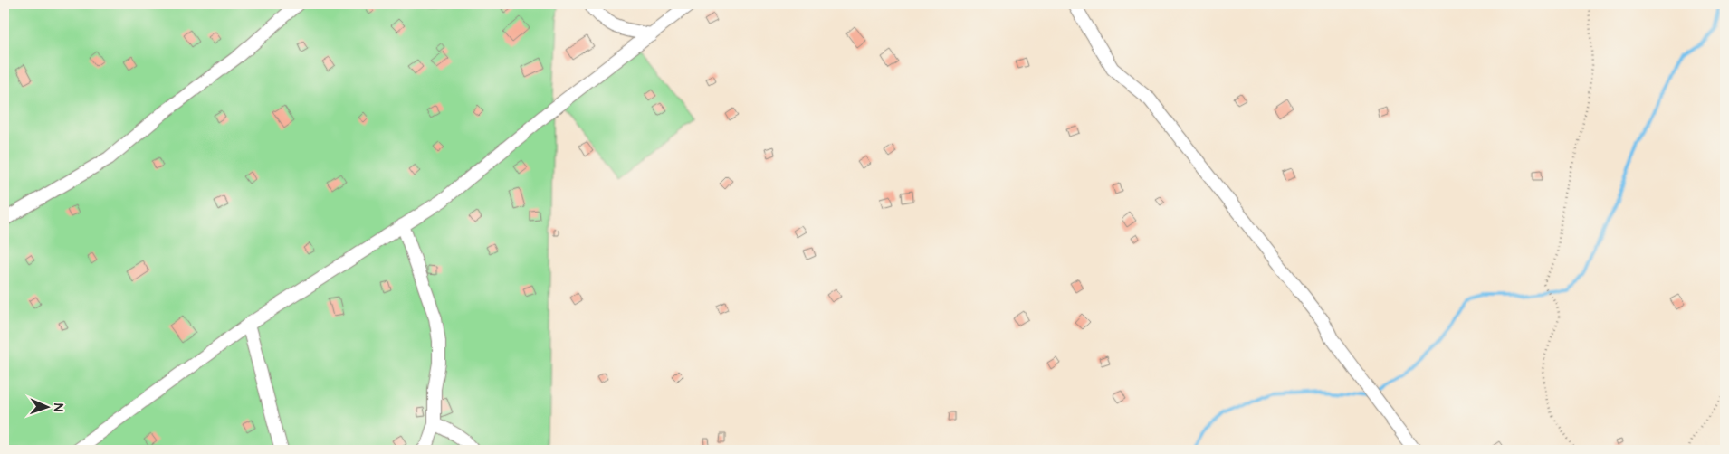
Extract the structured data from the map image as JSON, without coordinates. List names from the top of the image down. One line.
{"north":"right"}
